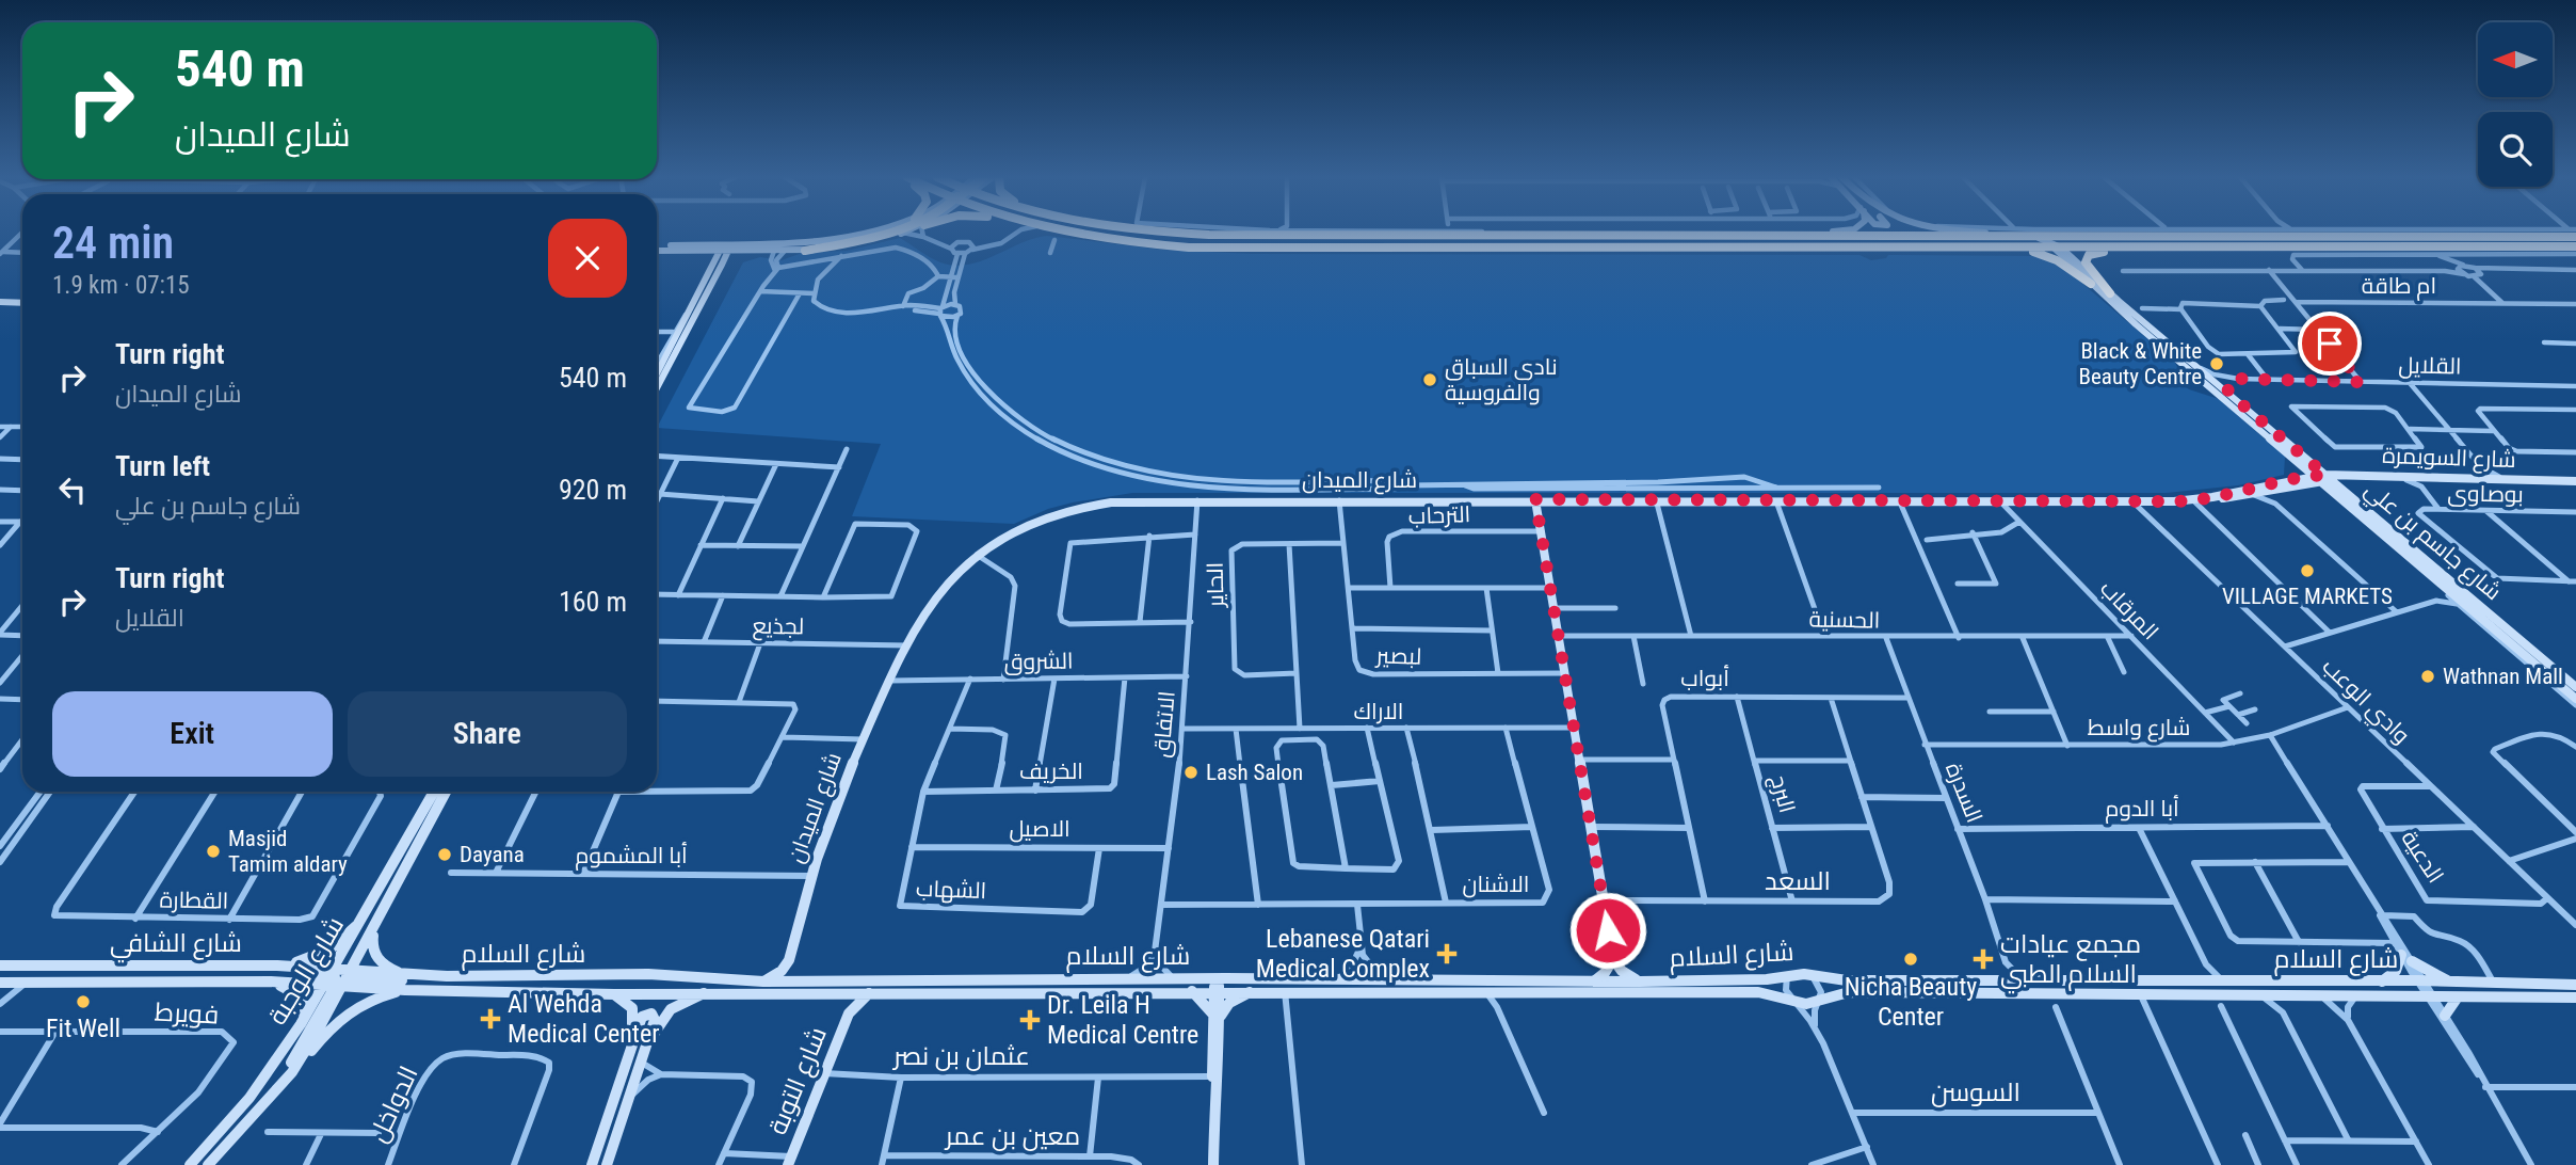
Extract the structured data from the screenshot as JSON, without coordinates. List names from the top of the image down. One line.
{"streets":{"street":["ام طاقة","القلايل","شارع السويمرة","شارع الميدان","بوصاوى","الترحاب","شارع جاسم بن علي","الحاير","المرقاب","الحسنية","لجذيع","لبصير","الشروق","أبواب","وادي الوعب","الاراك","الاتفاق","شارع واسط","الخريف","السدرة","البرج","أبا الدوم","الاصيل","أبا المشموم","الدعية","السعد","الاشنان","الشهاب","القطارة","شارع الشافي","شارع السلام","شارع الوجبة","فويرط","عثمان بن نصر","شارع التوبة","السوسن","الدواخل","معين بن عمر"]},"crossings":[["القلايل","شارع جاسم بن علي"],["شارع السويمرة","شارع الميدان"],["شارع السويمرة","شارع جاسم بن علي"],["شارع الميدان","شارع جاسم بن علي"],["شارع الميدان","المرقاب"],["شارع الميدان","لجذيع"],["شارع الميدان","لبصير"],["شارع الميدان","الشروق"],["شارع الميدان","وادي الوعب"],["شارع الميدان","الاتفاق"],["شارع الميدان","أبا المشموم"],["الحاير","لبصير"],["المرقاب","الحسنية"],["المرقاب","شارع واسط"],["الحسنية","السدرة"],["الشروق","الاتفاق"],["الشروق","الخريف"],["الشروق","الشهاب"],["أبواب","السدرة"],["أبواب","البرج"],["أبواب","السعد"],["وادي الوعب","شارع واسط"],["وادي الوعب","الدعية"],["الاراك","الاتفاق"],["الاراك","الاشنان"],["الاتفاق","الاصيل"],["الاتفاق","الاشنان"],["شارع واسط","السدرة"],["الخريف","الشهاب"],["السدرة","أبا الدوم"],["السدرة","شارع السلام"],["البرج","السعد"],["الاصيل","الشهاب"],["شارع الشافي","شارع السلام"],["شارع الشافي","شارع الوجبة"],["شارع السلام","شارع الوجبة"],["شارع السلام","شارع التوبة"],["عثمان بن نصر","شارع التوبة"]],"places":{"other":["Black & White Beauty Centre","نادي السباق والفروسية","VILLAGE MARKETS","Wathnan Mall","Lash Salon","Masjid Tamim aldary","Dayana","Nicha Beauty Center","Fit Well"],"health":["Lebanese Qatari Medical Complex","مجمع عيادات السلام الطبي","Al Wehda Medical Center","Dr. Leila H Medical Centre"]},"north":"left","page":{"turn":["540 m","شارع الميدان"],"heading":["24 min","1.9 km · 07:15"],"list":[{"name":"Turn right","note":"شارع الميدان","value":"540 m"},{"name":"Turn left","note":"شارع جاسم بن علي","value":"920 m"},{"name":"Turn right","note":"القلايل","value":"160 m"}],"buttons":["Exit","Share"]}}
